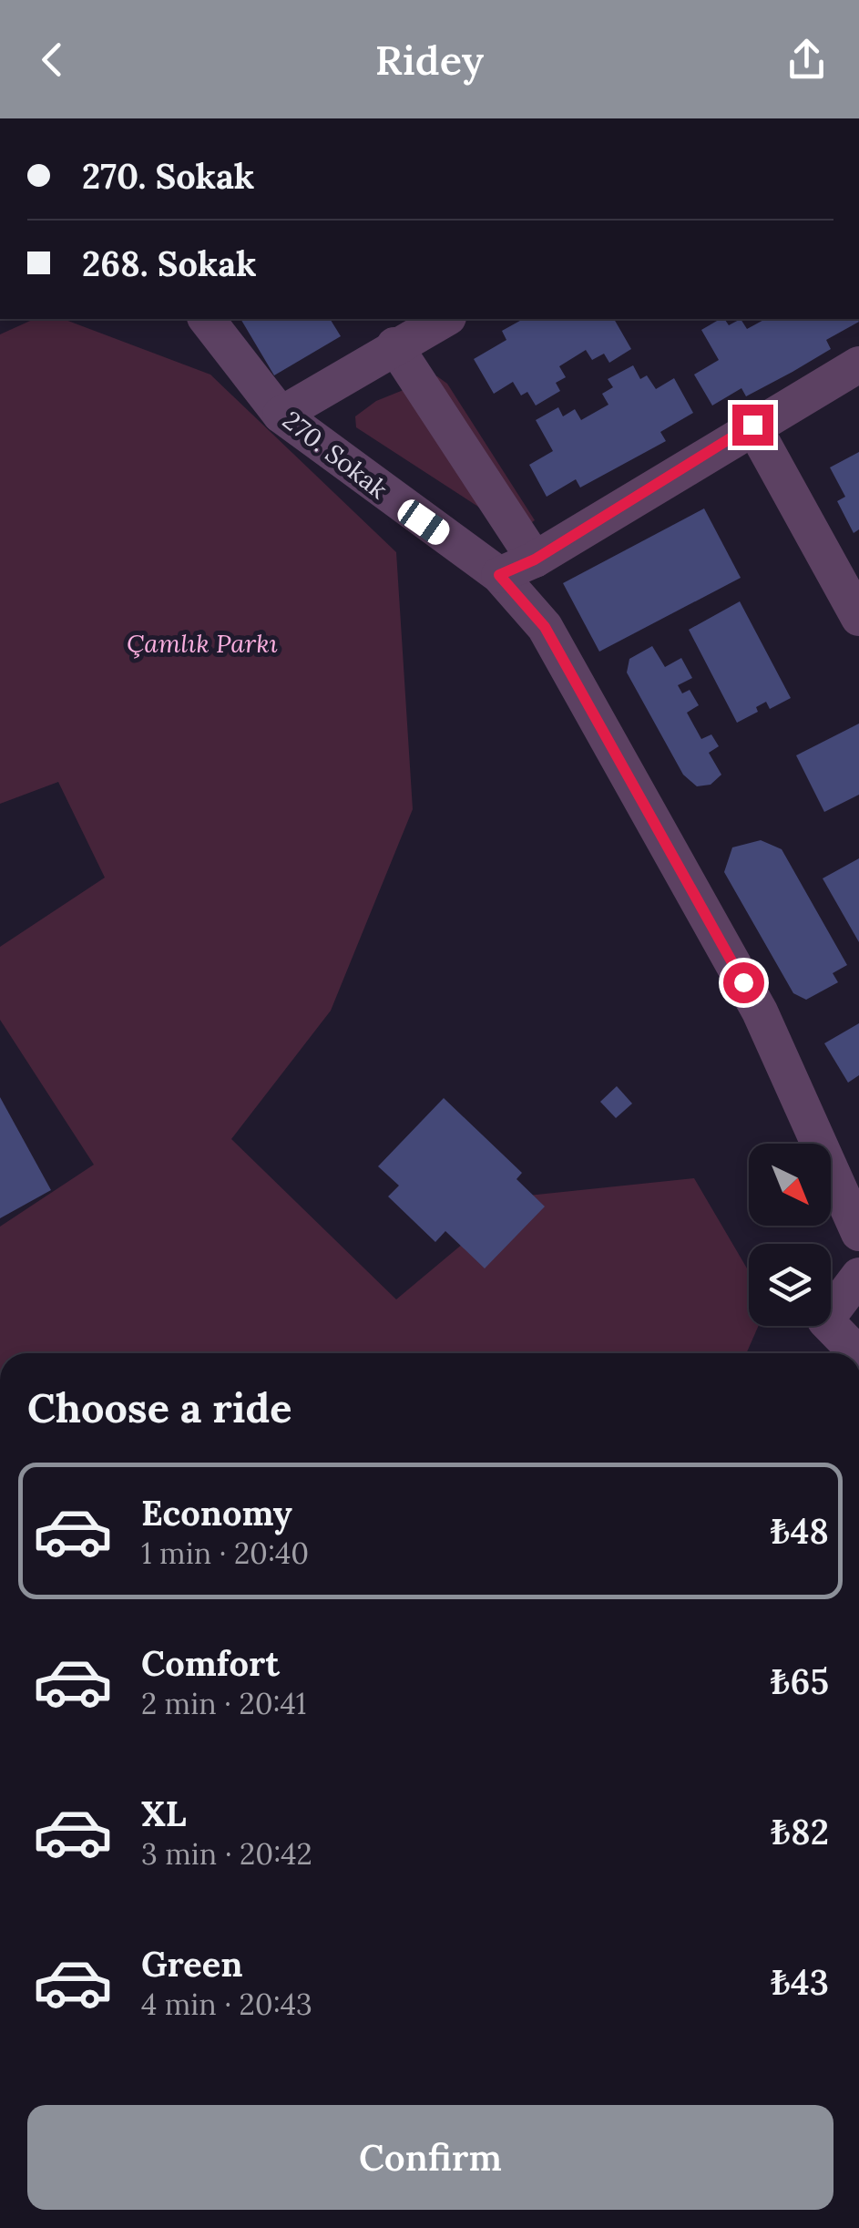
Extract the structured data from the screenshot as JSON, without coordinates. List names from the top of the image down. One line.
{"streets":{"street":["270. Sokak"]},"parks":["Çamlık Parkı"],"north":"bottom right","page":{"header":"Ridey","banner":["270. Sokak","268. Sokak"],"heading":"Choose a ride","list":[{"name":"Economy","note":"1 min · 20:40","value":"₺48"},{"name":"Comfort","note":"2 min · 20:41","value":"₺65"},{"name":"XL","note":"3 min · 20:42","value":"₺82"},{"name":"Green","note":"4 min · 20:43","value":"₺43"}],"buttons":"Confirm"}}
